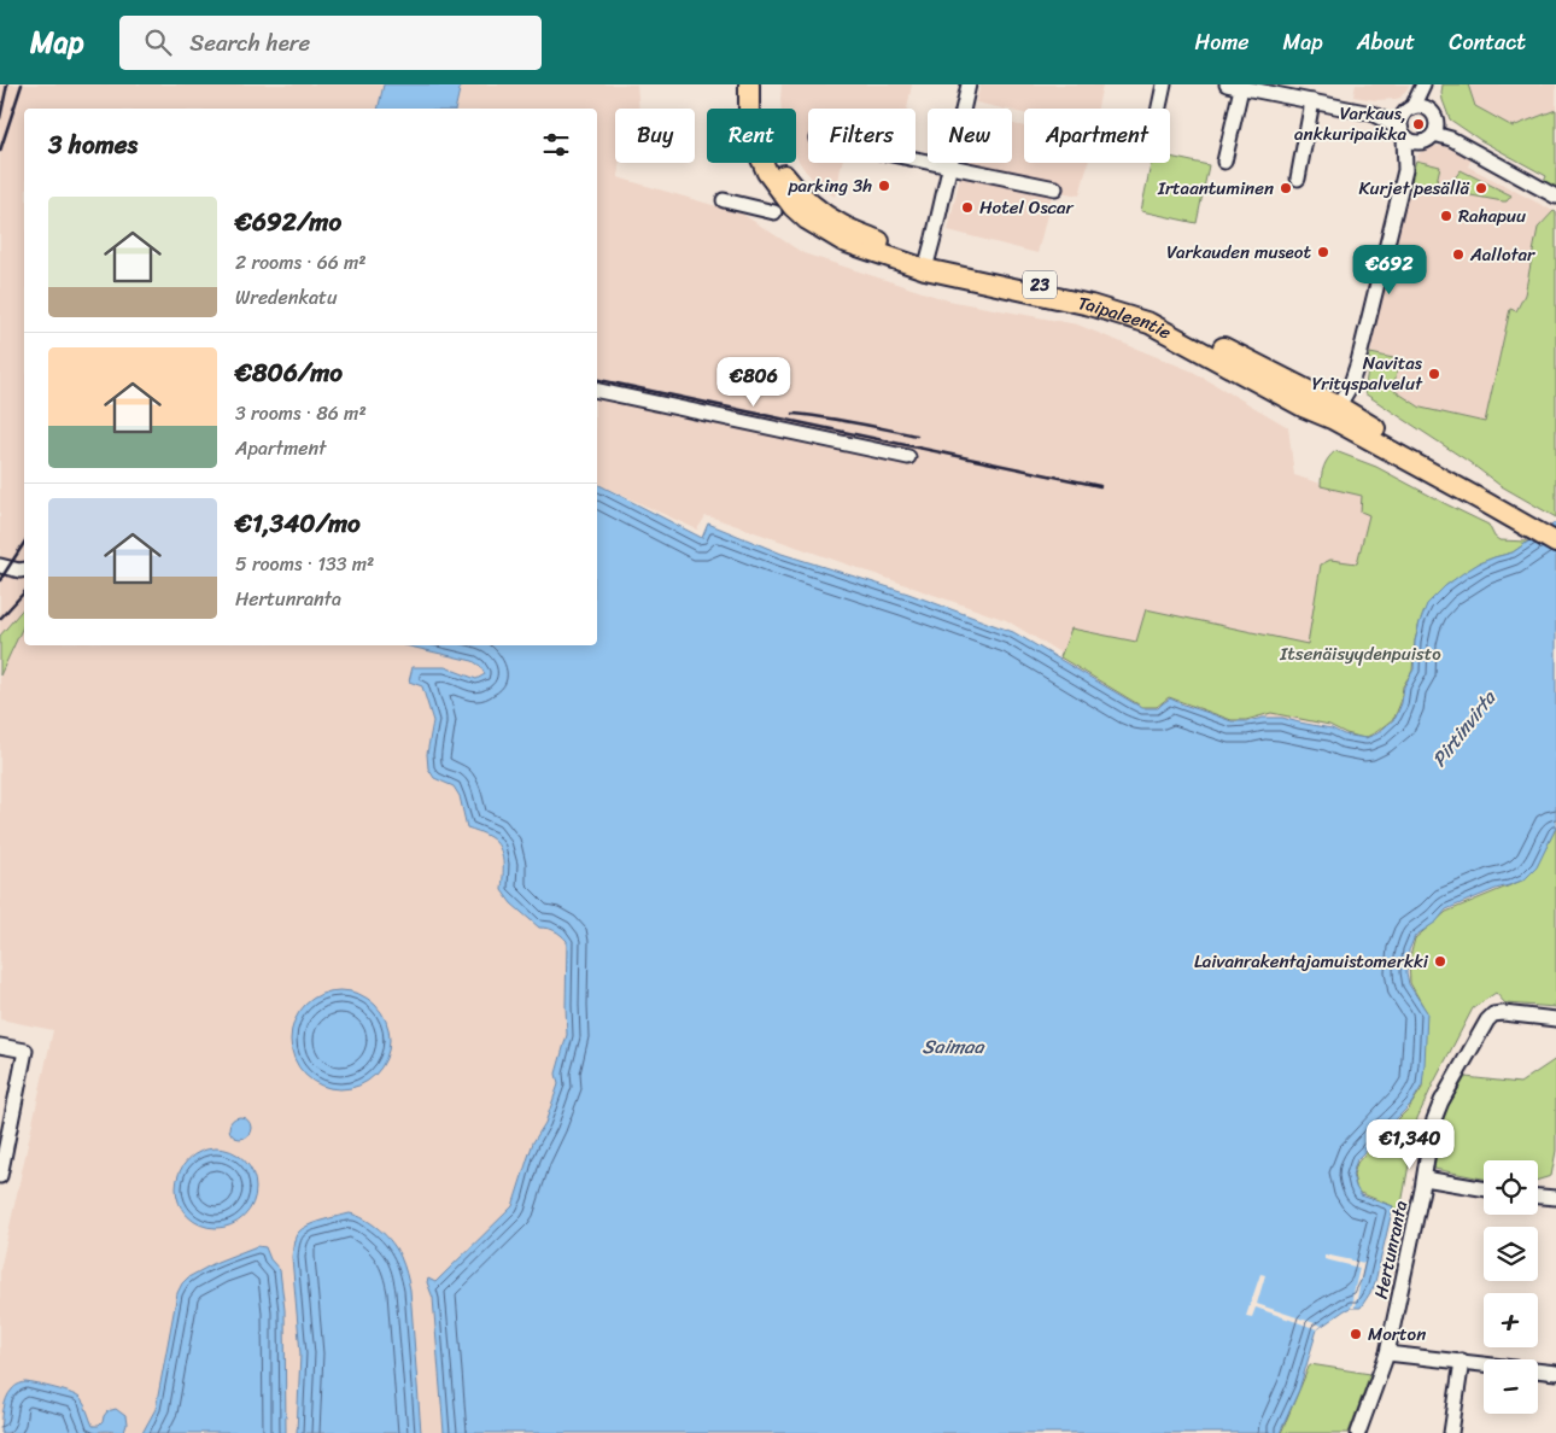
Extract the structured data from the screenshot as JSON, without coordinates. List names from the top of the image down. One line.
{"streets":{"highway":["23","Taipaleentie"],"street":["Hertunranta"]},"water":["Pirtinvirta","Saimaa"],"parks":["Itsenäisyydenpuisto"],"places":["Varkaus, ankkuripaikka","parking 3h","Irtaantuminen","Kurjet pesällä","Hotel Oscar","Rahapuu","Varkauden museot","Aallotar","Navitas Yrityspalvelut","Laivanrakentajamuistomerkki","Morton"],"page":{"header":"Map","search":"Search here","nav":["Home","Map","About","Contact"],"chip":["Buy","Rent","Filters","New","Apartment"],"heading":"3 homes","list":[{"name":"€692/mo","note":"2 rooms · 66 m² · Wredenkatu"},{"name":"€806/mo","note":"3 rooms · 86 m² · Apartment"},{"name":"€1,340/mo","note":"5 rooms · 133 m² · Hertunranta"}],"price":["€692","€806","€1,340"],"map_buttons":["+","−"]}}
